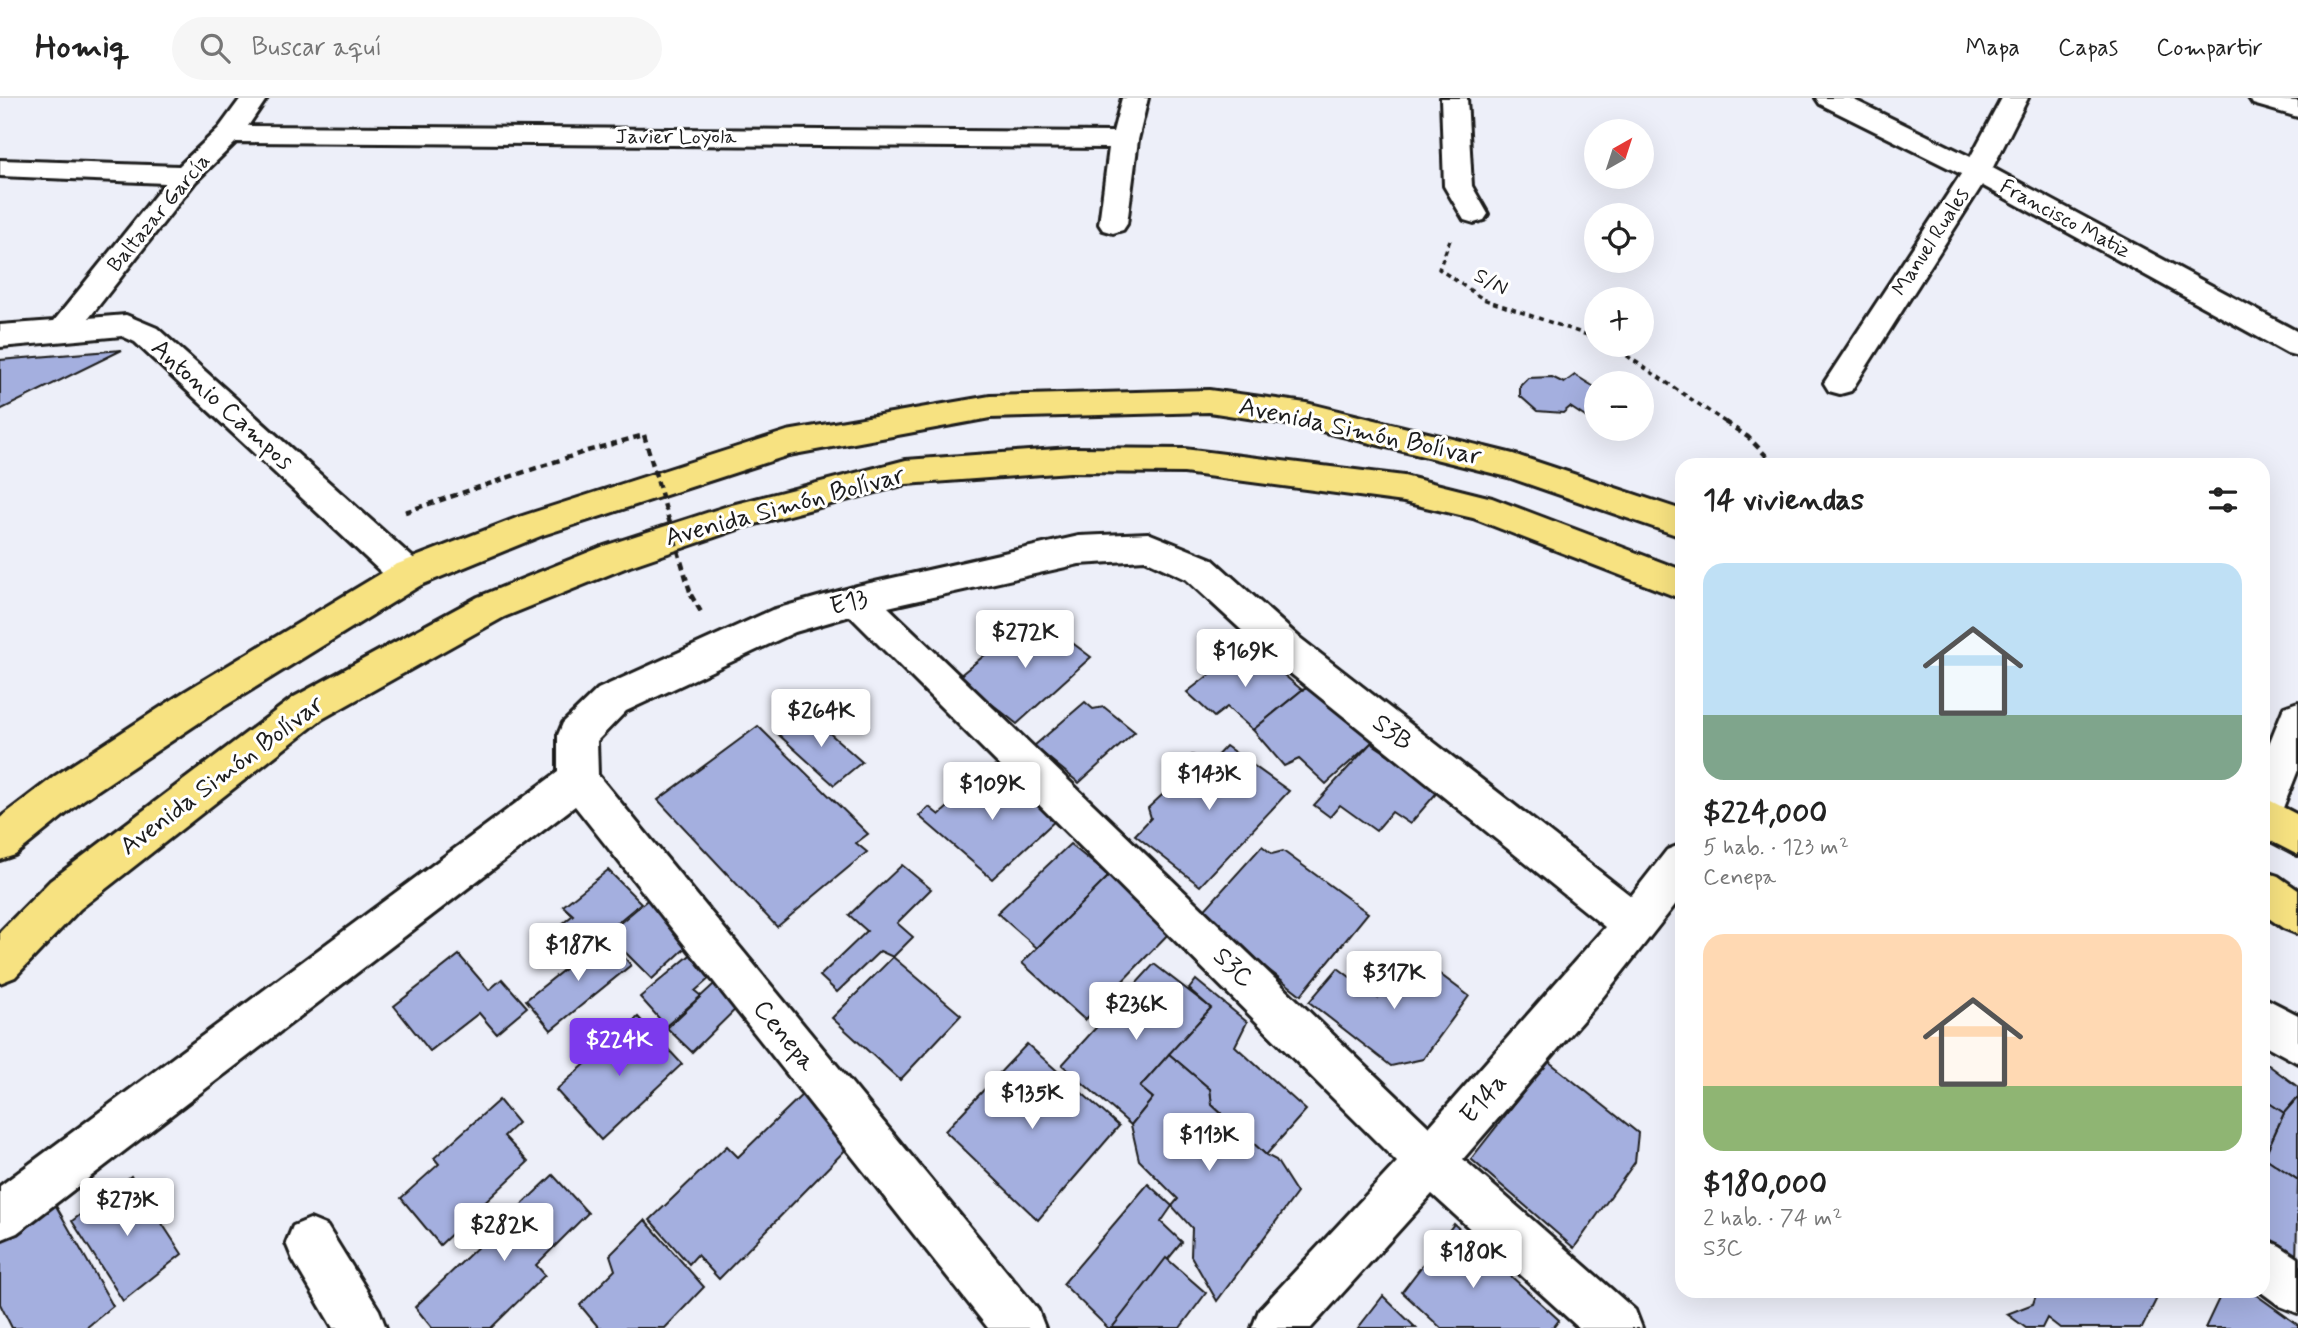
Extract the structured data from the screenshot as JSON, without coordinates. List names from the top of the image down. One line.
{"streets":{"highway":["Avenida Simón Bolívar"],"street":["Javier Loyola","Baltazar García","Francisco Matiz","Manuel Ruales","Antonio Campos","E13","S3B","S3C","Cenepa","E14a"],"path":["S/N"]},"crossings":[["Javier Loyola","Baltazar García"],["Baltazar García","Antonio Campos"],["Francisco Matiz","Manuel Ruales"],["Antonio Campos","Avenida Simón Bolívar"],["E13","S3B"],["E13","S3C"],["E13","Cenepa"],["S3B","E14a"],["S3C","E14a"]],"north":"top right","page":{"header":"Homiq","search":"Buscar aquí","nav":["Mapa","Capas","Compartir"],"map_buttons":["+","−"],"heading":"14 viviendas","list":[{"name":"$224,000","note":"5 hab. · 123 m² · Cenepa"},{"name":"$180,000","note":"2 hab. · 74 m² · S3C"}],"price":["$272K","$169K","$264K","$143K","$109K","$187K","$317K","$236K","$224K","$135K","$113K","$273K","$282K","$180K"]}}
